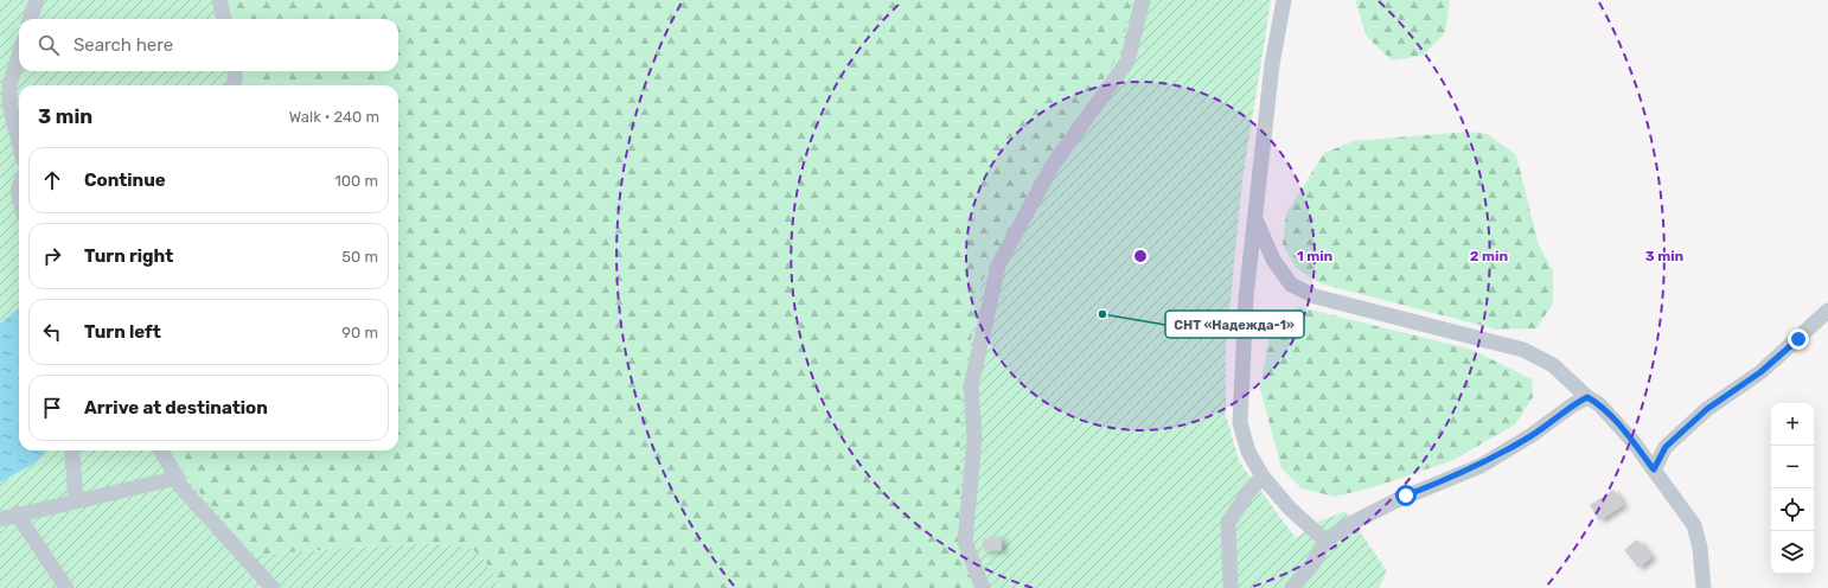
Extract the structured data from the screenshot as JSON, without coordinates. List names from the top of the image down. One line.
{"places":["СНТ «Надежда-1»"],"page":{"search":"Search here","heading":["3 min","Walk · 240 m"],"list":[["Continue","100 m"],["Turn right","50 m"],["Turn left","90 m"],"Arrive at destination"],"map_buttons":["+","−"]},"rings":["1 min","2 min","3 min"]}
